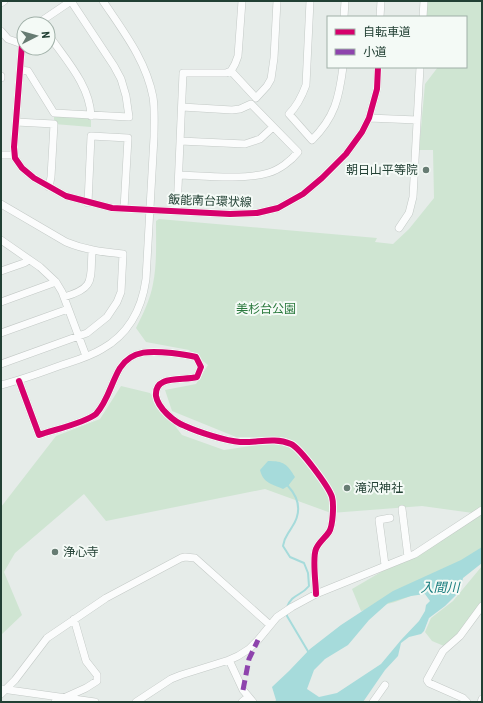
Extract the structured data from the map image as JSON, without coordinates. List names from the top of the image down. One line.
{"streets":{"street":["飯能南台環状線"]},"water":["入間川"],"parks":["美杉台公園"],"places":["朝日山平等院","滝沢神社","浄心寺"],"legend":["自転車道","小道"],"north":"right"}
